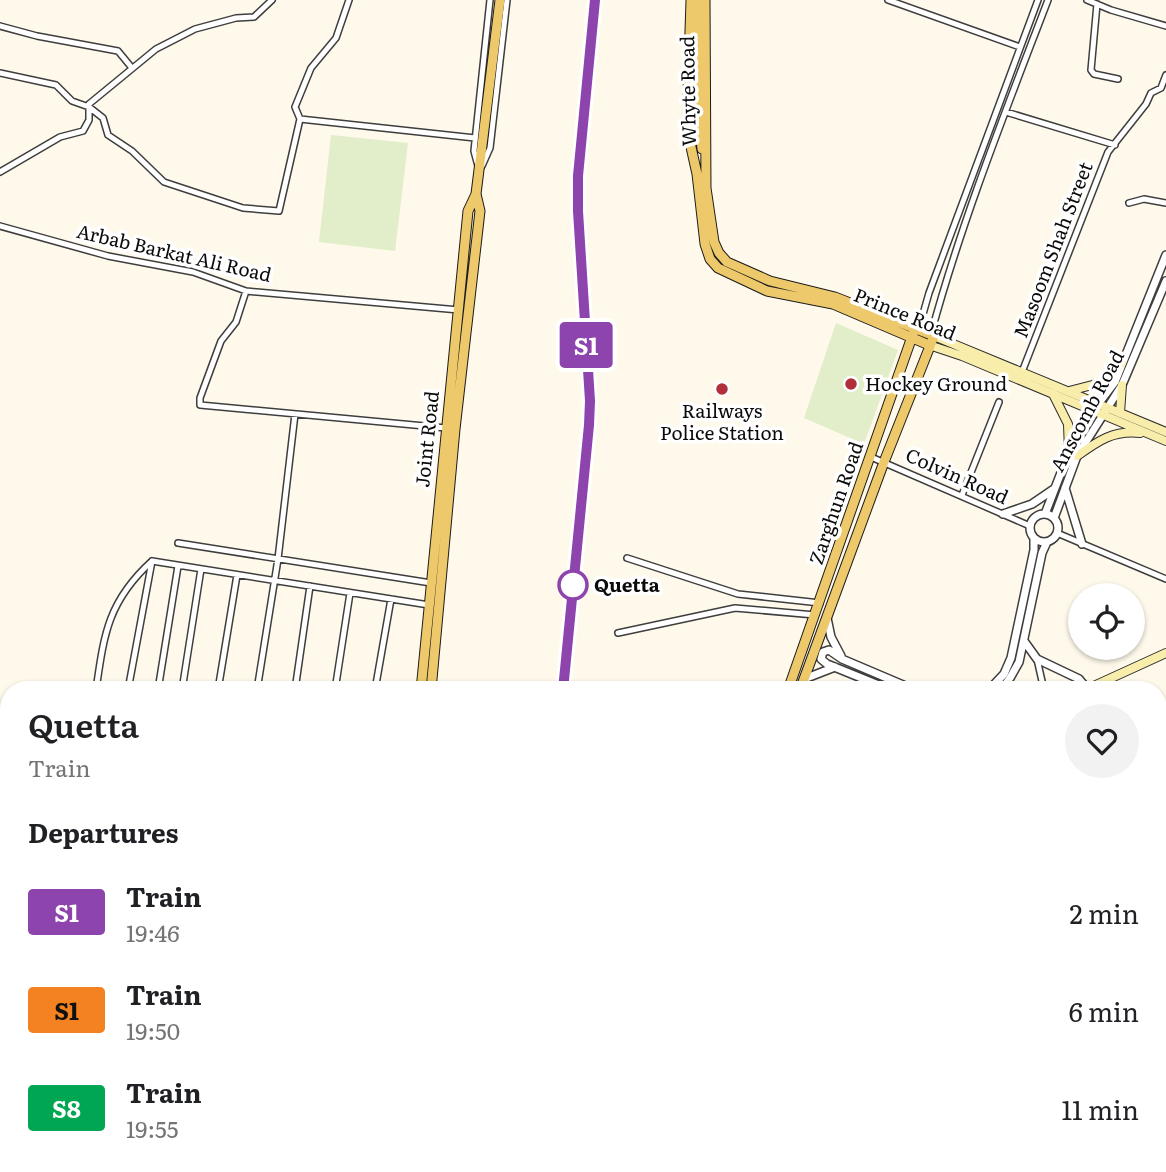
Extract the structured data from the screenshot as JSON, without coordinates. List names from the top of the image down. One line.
{"streets":{"main road":["Whyte Road","Prince Road","Joint Road","Zarghun Road"],"street":["Masoom Shah Street","Arbab Barkat Ali Road","Anscomb Road","Colvin Road"]},"crossings":[["Whyte Road","Prince Road"],["Masoom Shah Street","Prince Road"],["Arbab Barkat Ali Road","Joint Road"],["Prince Road","Anscomb Road"],["Prince Road","Zarghun Road"],["Anscomb Road","Colvin Road"],["Colvin Road","Zarghun Road"]],"places":["Hockey Ground","Railways Police Station","Quetta"],"page":{"on_map":"S1","heading":[["Quetta","Train"],"Departures"],"list":[{"mark":"S1","name":"Train","note":"19:46","value":"2 min"},{"mark":"S1","name":"Train","note":"19:50","value":"6 min"},{"mark":"S8","name":"Train","note":"19:55","value":"11 min"}]}}
